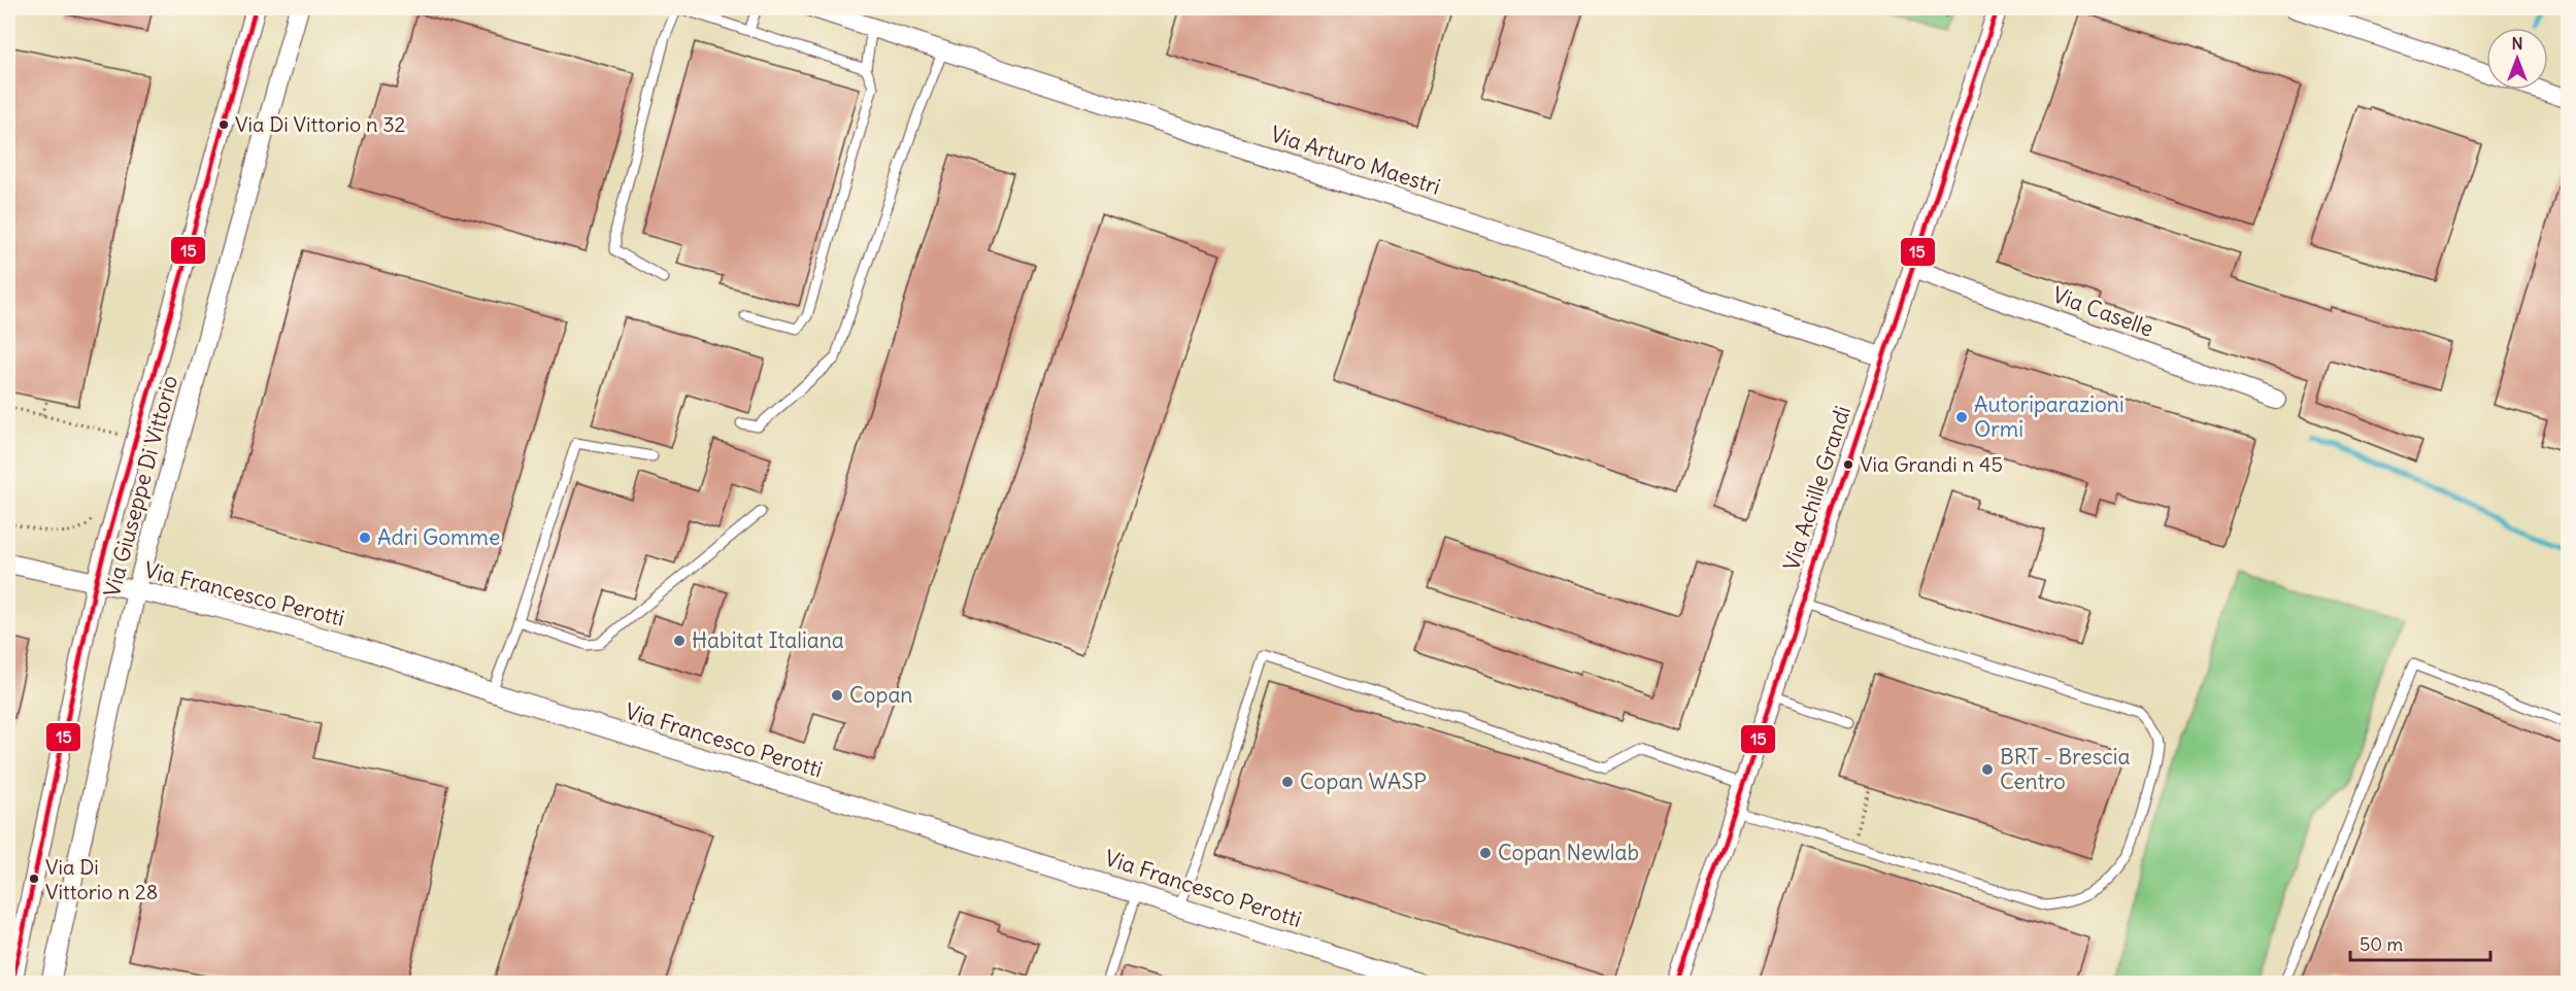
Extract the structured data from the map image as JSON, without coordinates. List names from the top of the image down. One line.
{"streets":{"street":["Via Arturo Maestri","Via Caselle","Via Giuseppe Di Vittorio","Via Achille Grandi","Via Francesco Perotti"]},"crossings":[["Via Arturo Maestri","Via Achille Grandi"],["Via Caselle","Via Achille Grandi"],["Via Giuseppe Di Vittorio","Via Francesco Perotti"]],"places":["Via Di Vittorio n 32","Autoriparazioni Ormi","Via Grandi n 45","Adri Gomme","Habitat Italiana","Copan","BRT - Brescia Centro","Copan WASP","Copan Newlab","Via Di Vittorio n 28"],"lines":["transit line 15"],"scale_bar":"50 m","north":"top"}
